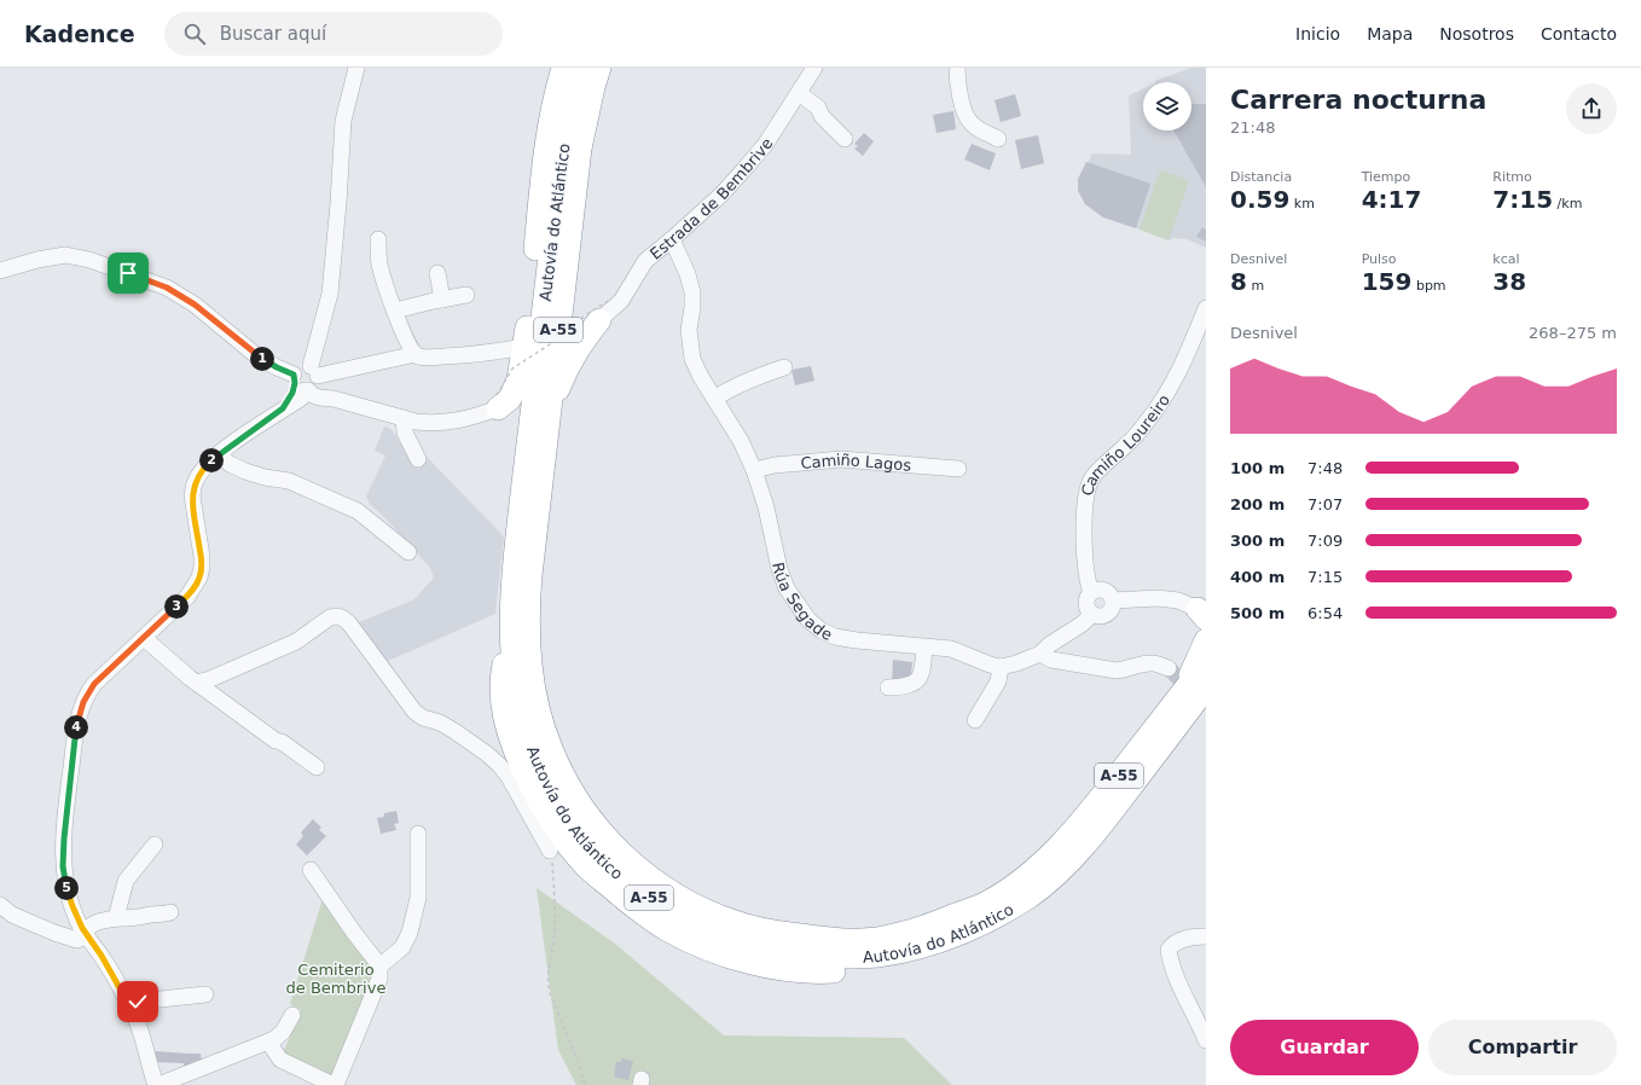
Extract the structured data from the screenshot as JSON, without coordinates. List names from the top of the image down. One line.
{"streets":{"highway":["Autovía do Atlántico","A-55"],"street":["Estrada de Bembrive","Camiño Loureiro","Camiño Lagos","Rúa Segade"]},"crossings":[["Estrada de Bembrive","Rúa Segade"],["Camiño Lagos","Rúa Segade"]],"parks":["Cemiterio de Bembrive"],"page":{"header":"Kadence","search":"Buscar aquí","nav":["Inicio","Mapa","Nosotros","Contacto"],"heading":["Carrera nocturna","21:48"],"stats":[["Distancia","0.59 km"],["Tiempo","4:17"],["Ritmo","7:15 /km"],["Desnivel","8 m"],["Pulso","159 bpm"],["kcal","38"]],"chart":["Desnivel","268–275 m"],"pins":["1","2","3","4","5"],"list":[{"name":"100 m","note":"7:48"},{"name":"200 m","note":"7:07"},{"name":"300 m","note":"7:09"},{"name":"400 m","note":"7:15"},{"name":"500 m","note":"6:54"}],"buttons":["Guardar","Compartir"]}}
